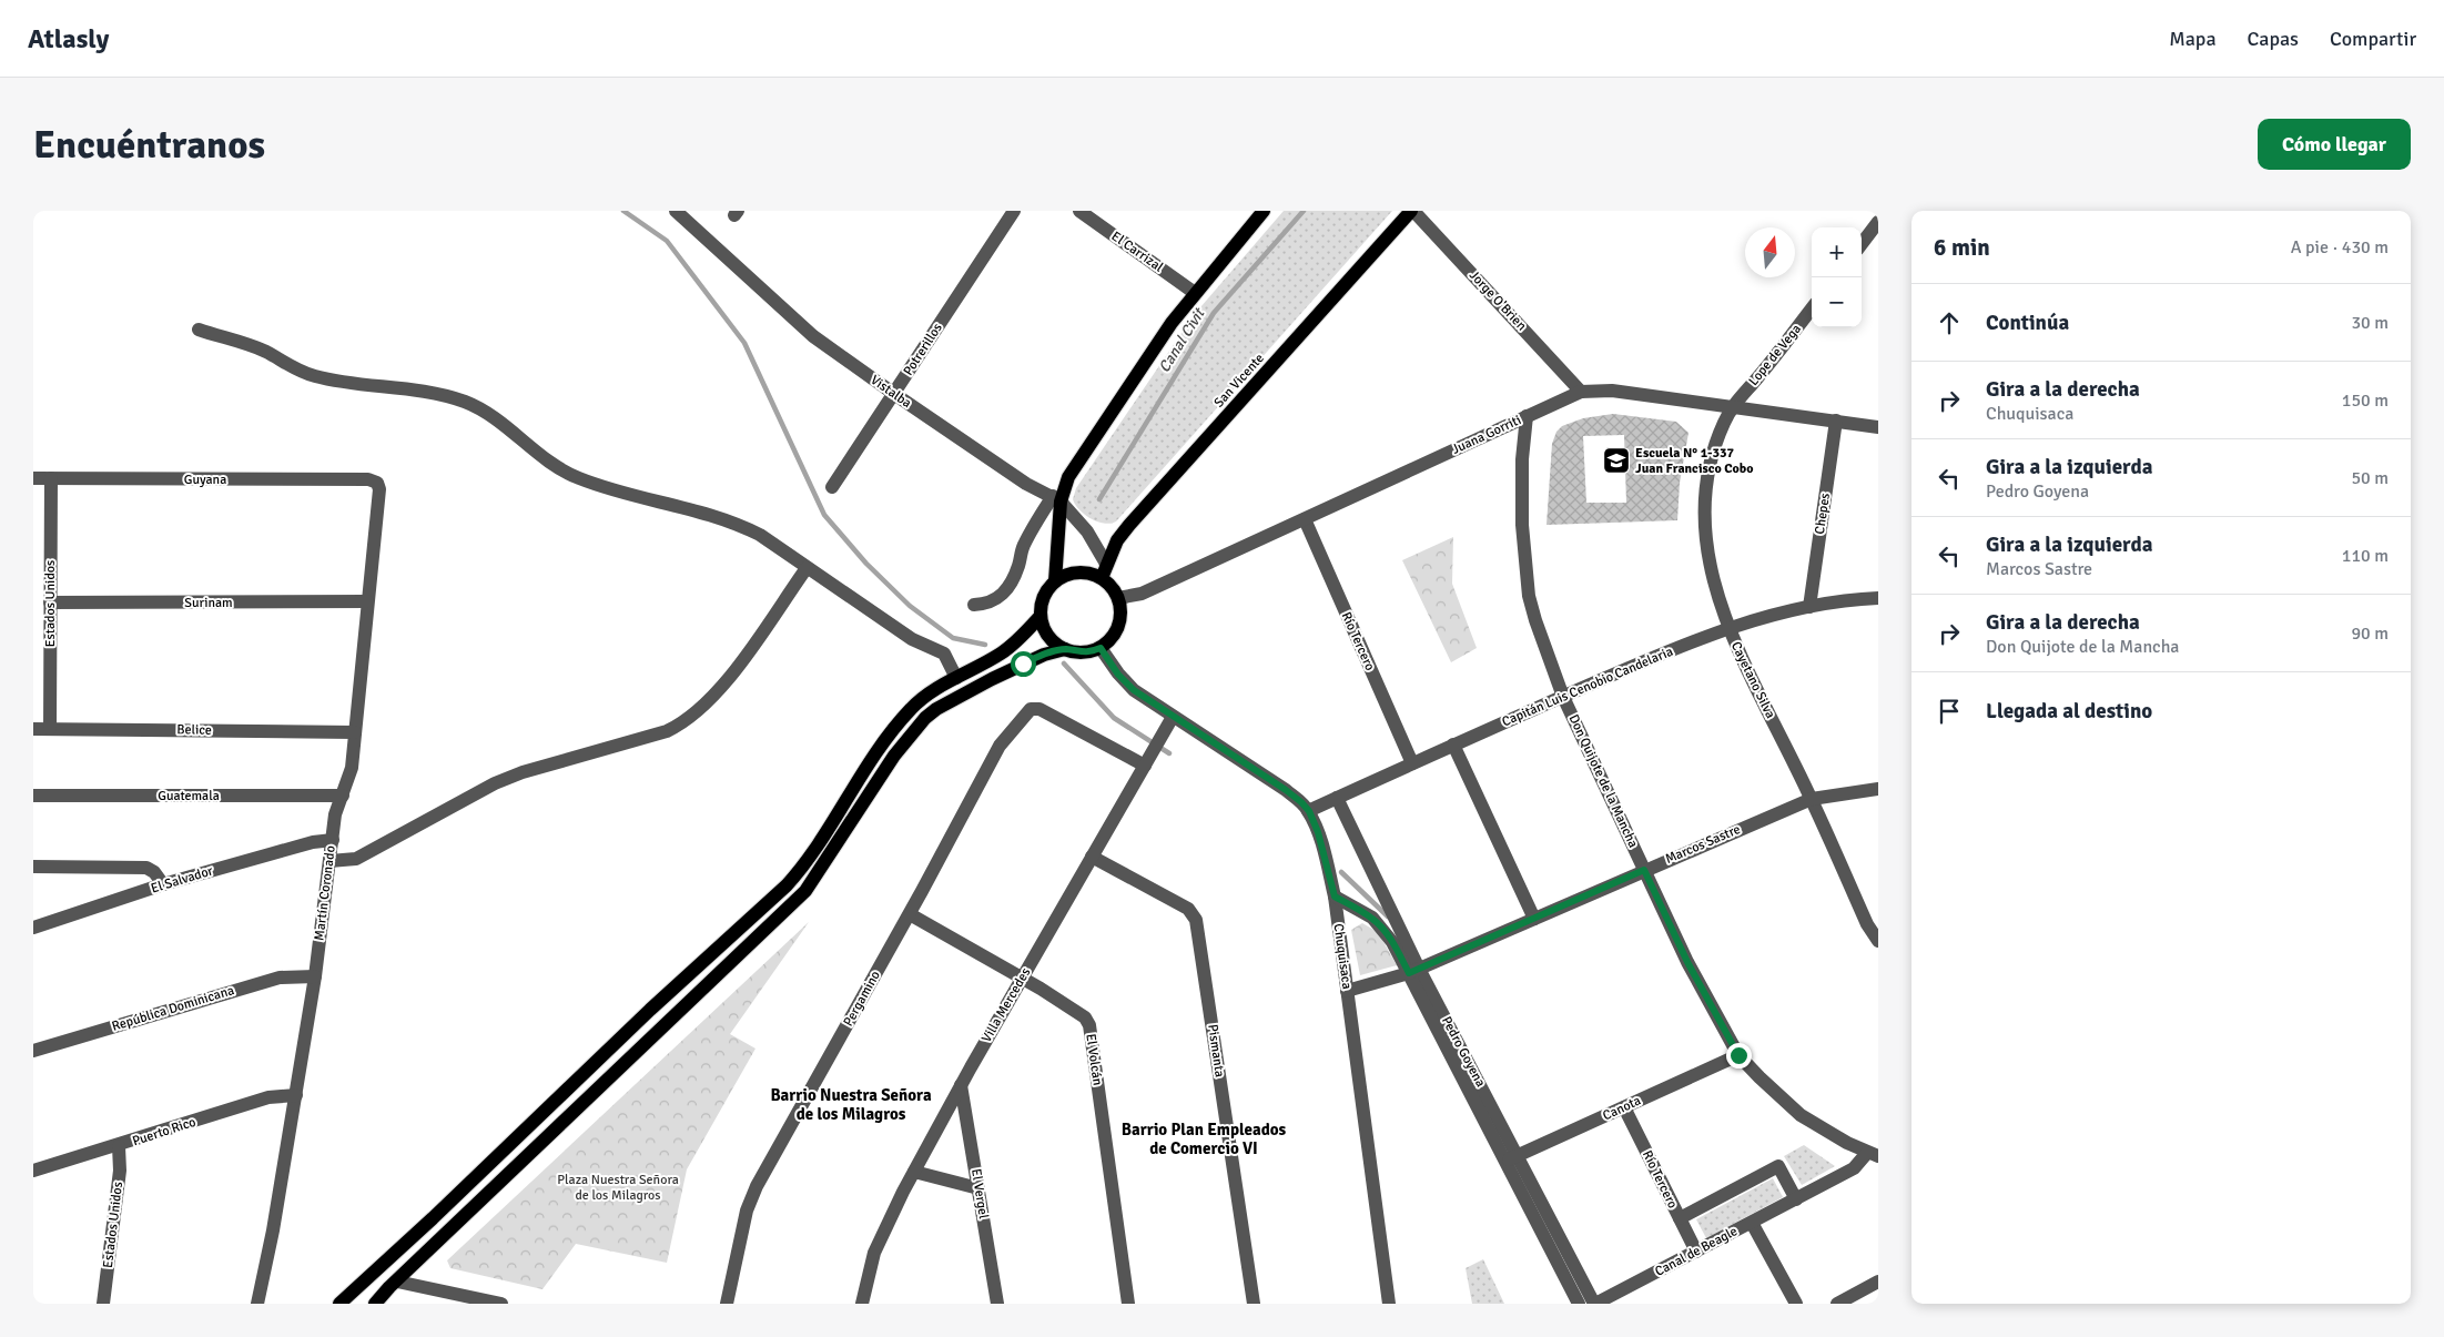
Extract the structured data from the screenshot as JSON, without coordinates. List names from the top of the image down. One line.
{"streets":{"main road":["San Vicente"],"street":["El Carrizal","Jorge O'Brien","Potrerillos","Lope de Vega","Vistalba","Juana Gorriti","Guyana","Chepes","Surinam","Estados Unidos","Río Tercero","Cayetano Silva","Capitán Luis Cenobio Candelaria","Belice","Don Quijote de la Mancha","Guatemala","Marcos Sastre","El Salvador","Martín Coronado","Chuquisaca","Pergamino","Villa Mercedes","República Dominicana","Pismanta","Pedro Goyena","El Volcán","Canota","Puerto Rico","El Vergel","Canal de Beagle"]},"crossings":[["Jorge O'Brien","San Vicente"],["Jorge O'Brien","Juana Gorriti"],["Potrerillos","Vistalba"],["Lope de Vega","Juana Gorriti"],["Lope de Vega","Cayetano Silva"],["San Vicente","Vistalba"],["San Vicente","Juana Gorriti"],["San Vicente","Chuquisaca"],["Vistalba","Juana Gorriti"],["Vistalba","Chuquisaca"],["Juana Gorriti","Chepes"],["Juana Gorriti","Río Tercero"],["Juana Gorriti","Cayetano Silva"],["Juana Gorriti","Don Quijote de la Mancha"],["Juana Gorriti","Chuquisaca"],["Guyana","Estados Unidos"],["Guyana","Martín Coronado"],["Chepes","Capitán Luis Cenobio Candelaria"],["Surinam","Estados Unidos"],["Surinam","Martín Coronado"],["Estados Unidos","Belice"],["Estados Unidos","Puerto Rico"],["Río Tercero","Capitán Luis Cenobio Candelaria"],["Río Tercero","Canota"],["Río Tercero","Canal de Beagle"],["Cayetano Silva","Capitán Luis Cenobio Candelaria"],["Cayetano Silva","Marcos Sastre"],["Capitán Luis Cenobio Candelaria","Don Quijote de la Mancha"],["Capitán Luis Cenobio Candelaria","Chuquisaca"],["Capitán Luis Cenobio Candelaria","Pedro Goyena"],["Belice","Martín Coronado"],["Don Quijote de la Mancha","Marcos Sastre"],["Don Quijote de la Mancha","Canota"],["Don Quijote de la Mancha","Canal de Beagle"],["Guatemala","Martín Coronado"],["Marcos Sastre","Chuquisaca"],["Marcos Sastre","Pedro Goyena"],["El Salvador","Martín Coronado"],["Martín Coronado","República Dominicana"],["Martín Coronado","Puerto Rico"],["Chuquisaca","Villa Mercedes"],["Chuquisaca","Pedro Goyena"],["Pergamino","Villa Mercedes"],["Pergamino","El Volcán"],["Villa Mercedes","Pismanta"],["Villa Mercedes","El Volcán"],["Villa Mercedes","El Vergel"],["Pedro Goyena","Canota"],["Pedro Goyena","Canal de Beagle"]],"districts":["Barrio Nuestra Señora de los Milagros","Barrio Plan Empleados de Comercio VI"],"water":["Canal Civit"],"parks":["Plaza Nuestra Señora de los Milagros"],"places":{"school or university":["Escuela N° 1-337 Juan Francisco Cobo"]},"north":"top","page":{"header":"Atlasly","nav":["Mapa","Capas","Compartir"],"buttons":"Cómo llegar","title":"Encuéntranos","heading":["6 min","A pie · 430 m"],"map_buttons":["+","−"],"list":[["Continúa","30 m"],["Gira a la derecha","Chuquisaca","150 m"],["Gira a la izquierda","Pedro Goyena","50 m"],["Gira a la izquierda","Marcos Sastre","110 m"],["Gira a la derecha","Don Quijote de la Mancha","90 m"],"Llegada al destino"]}}
